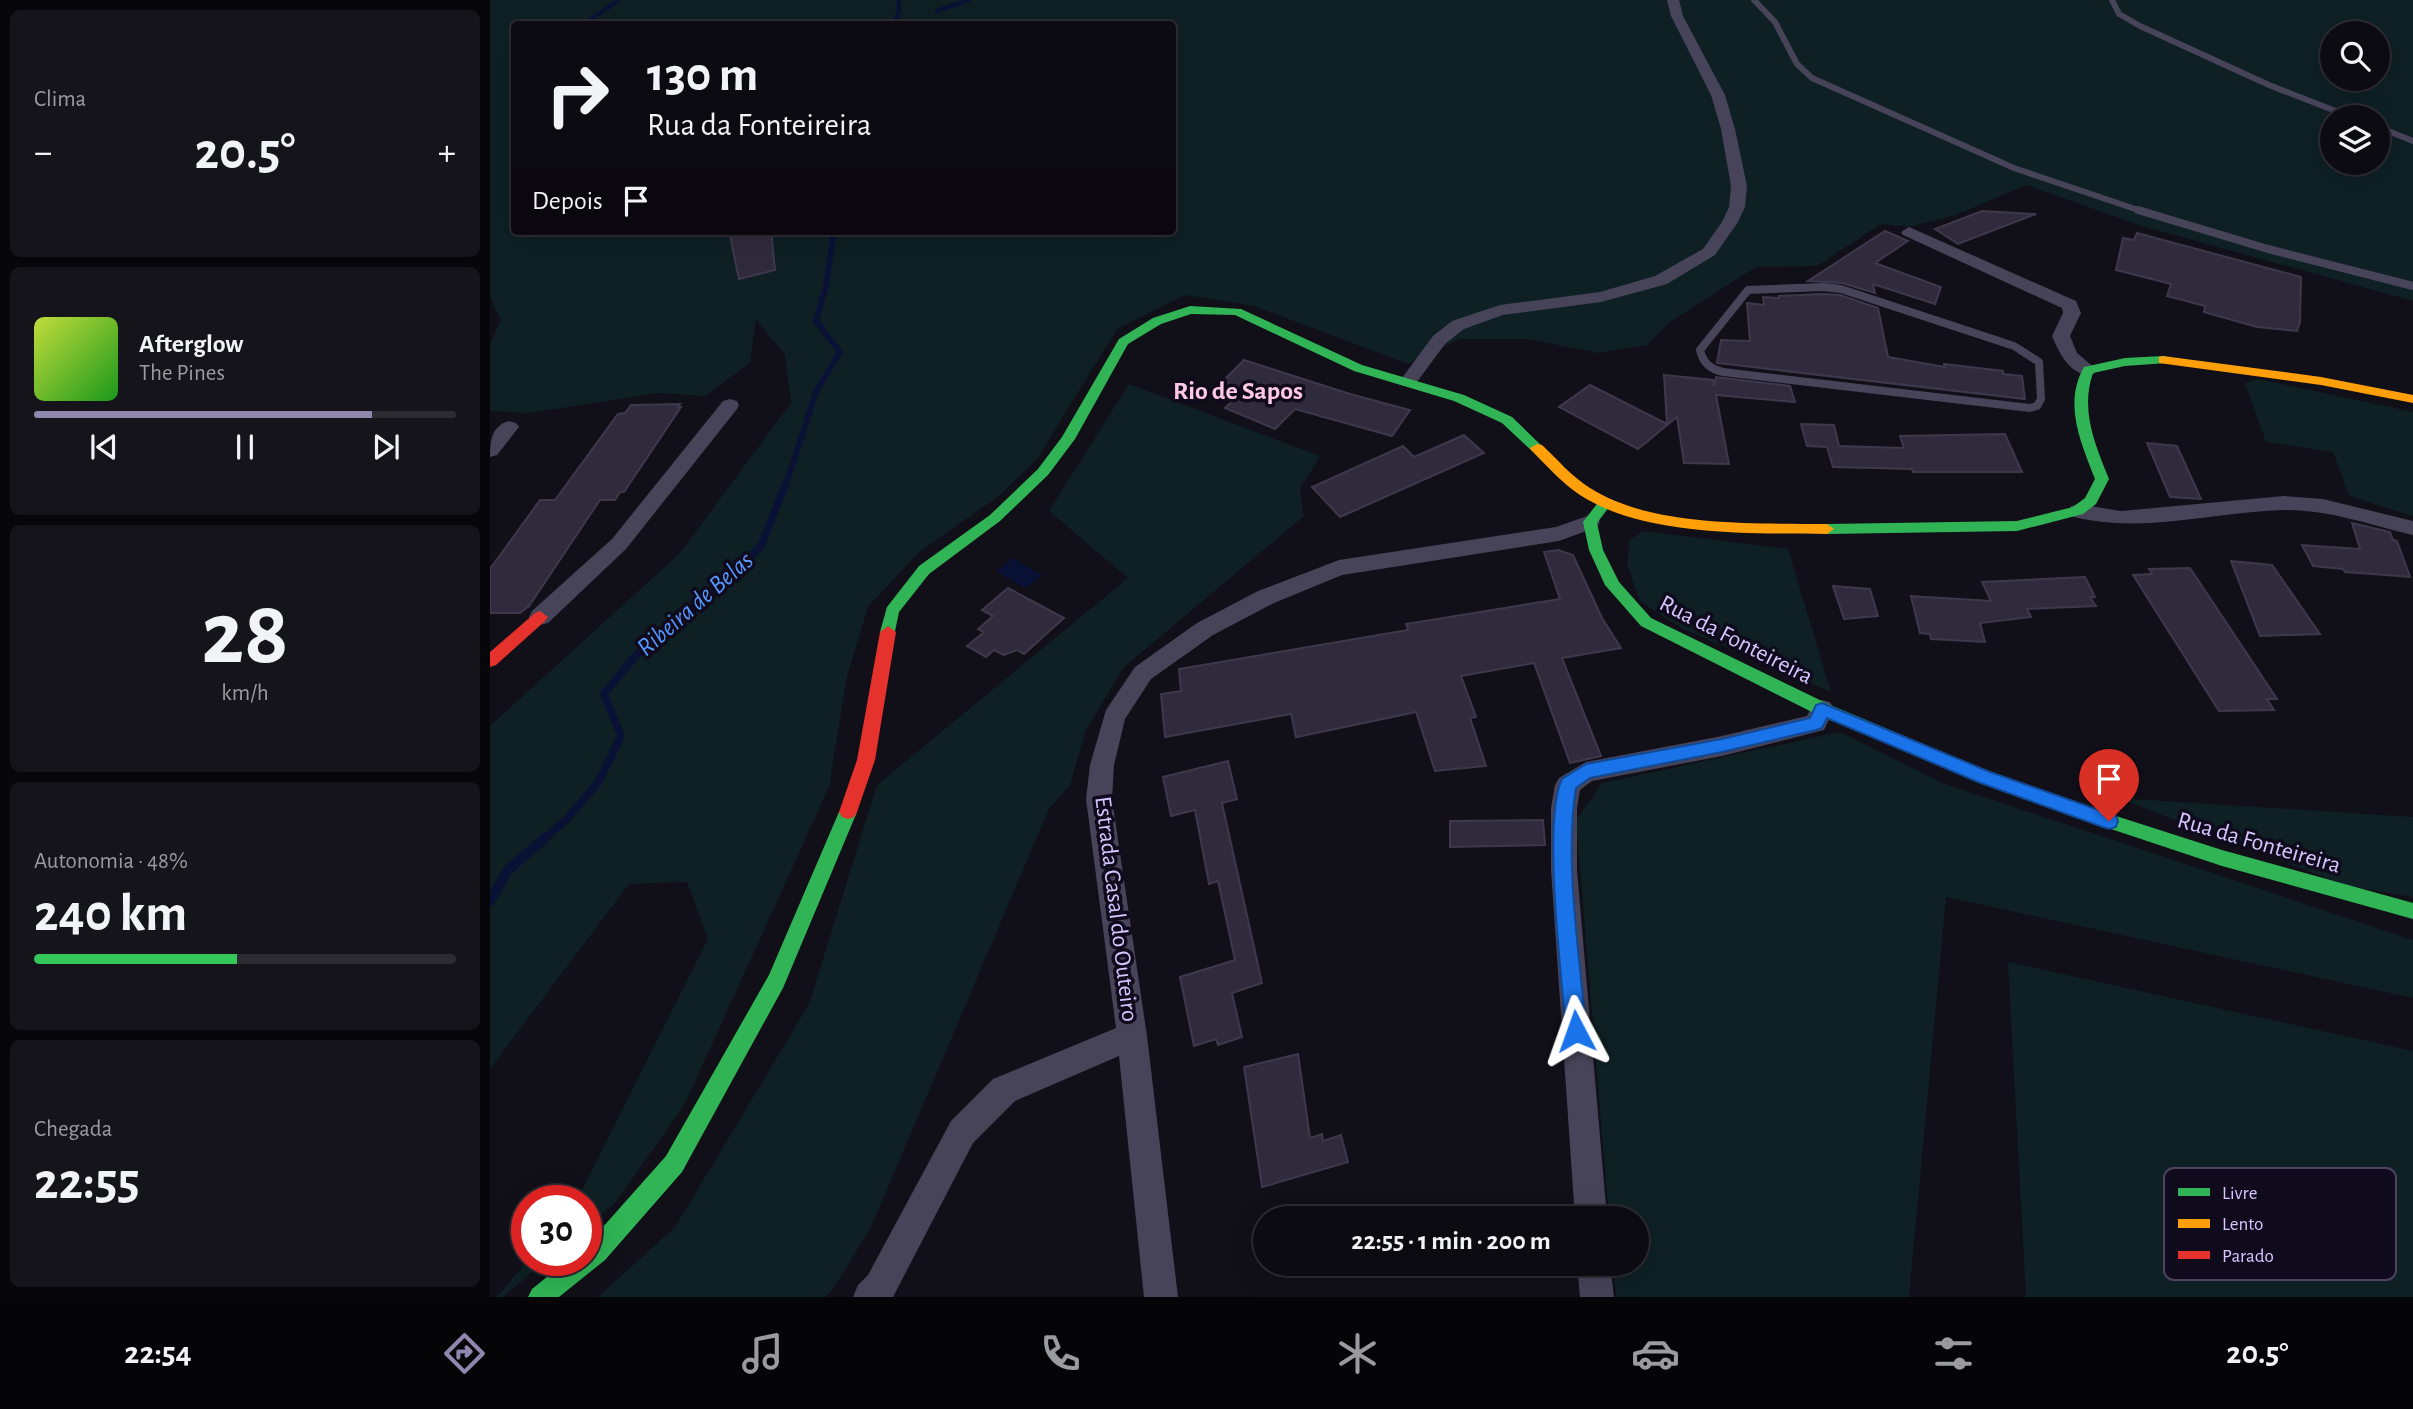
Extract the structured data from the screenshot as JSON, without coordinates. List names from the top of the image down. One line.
{"streets":{"main road":["Rua da Fonteireira"],"street":["Estrada Casal do Outeiro"]},"crossings":[["Rua da Fonteireira","Estrada Casal do Outeiro"]],"districts":["Rio de Sapos"],"water":["Ribeira de Belas"],"legend":["Livre","Lento","Parado"],"page":{"tile":["Clima",["28","km/h"],["Autonomia · 48%","240 km"],["Chegada","22:55"]],"turn":["130 m","Rua da Fonteireira"],"heat":["−","20.5°","+"],"then":"Depois","song":["Afterglow","The Pines"],"limit":"30","trip":"22:55 · 1 min · 200 m","tabs":["22:54","20.5°"]}}
